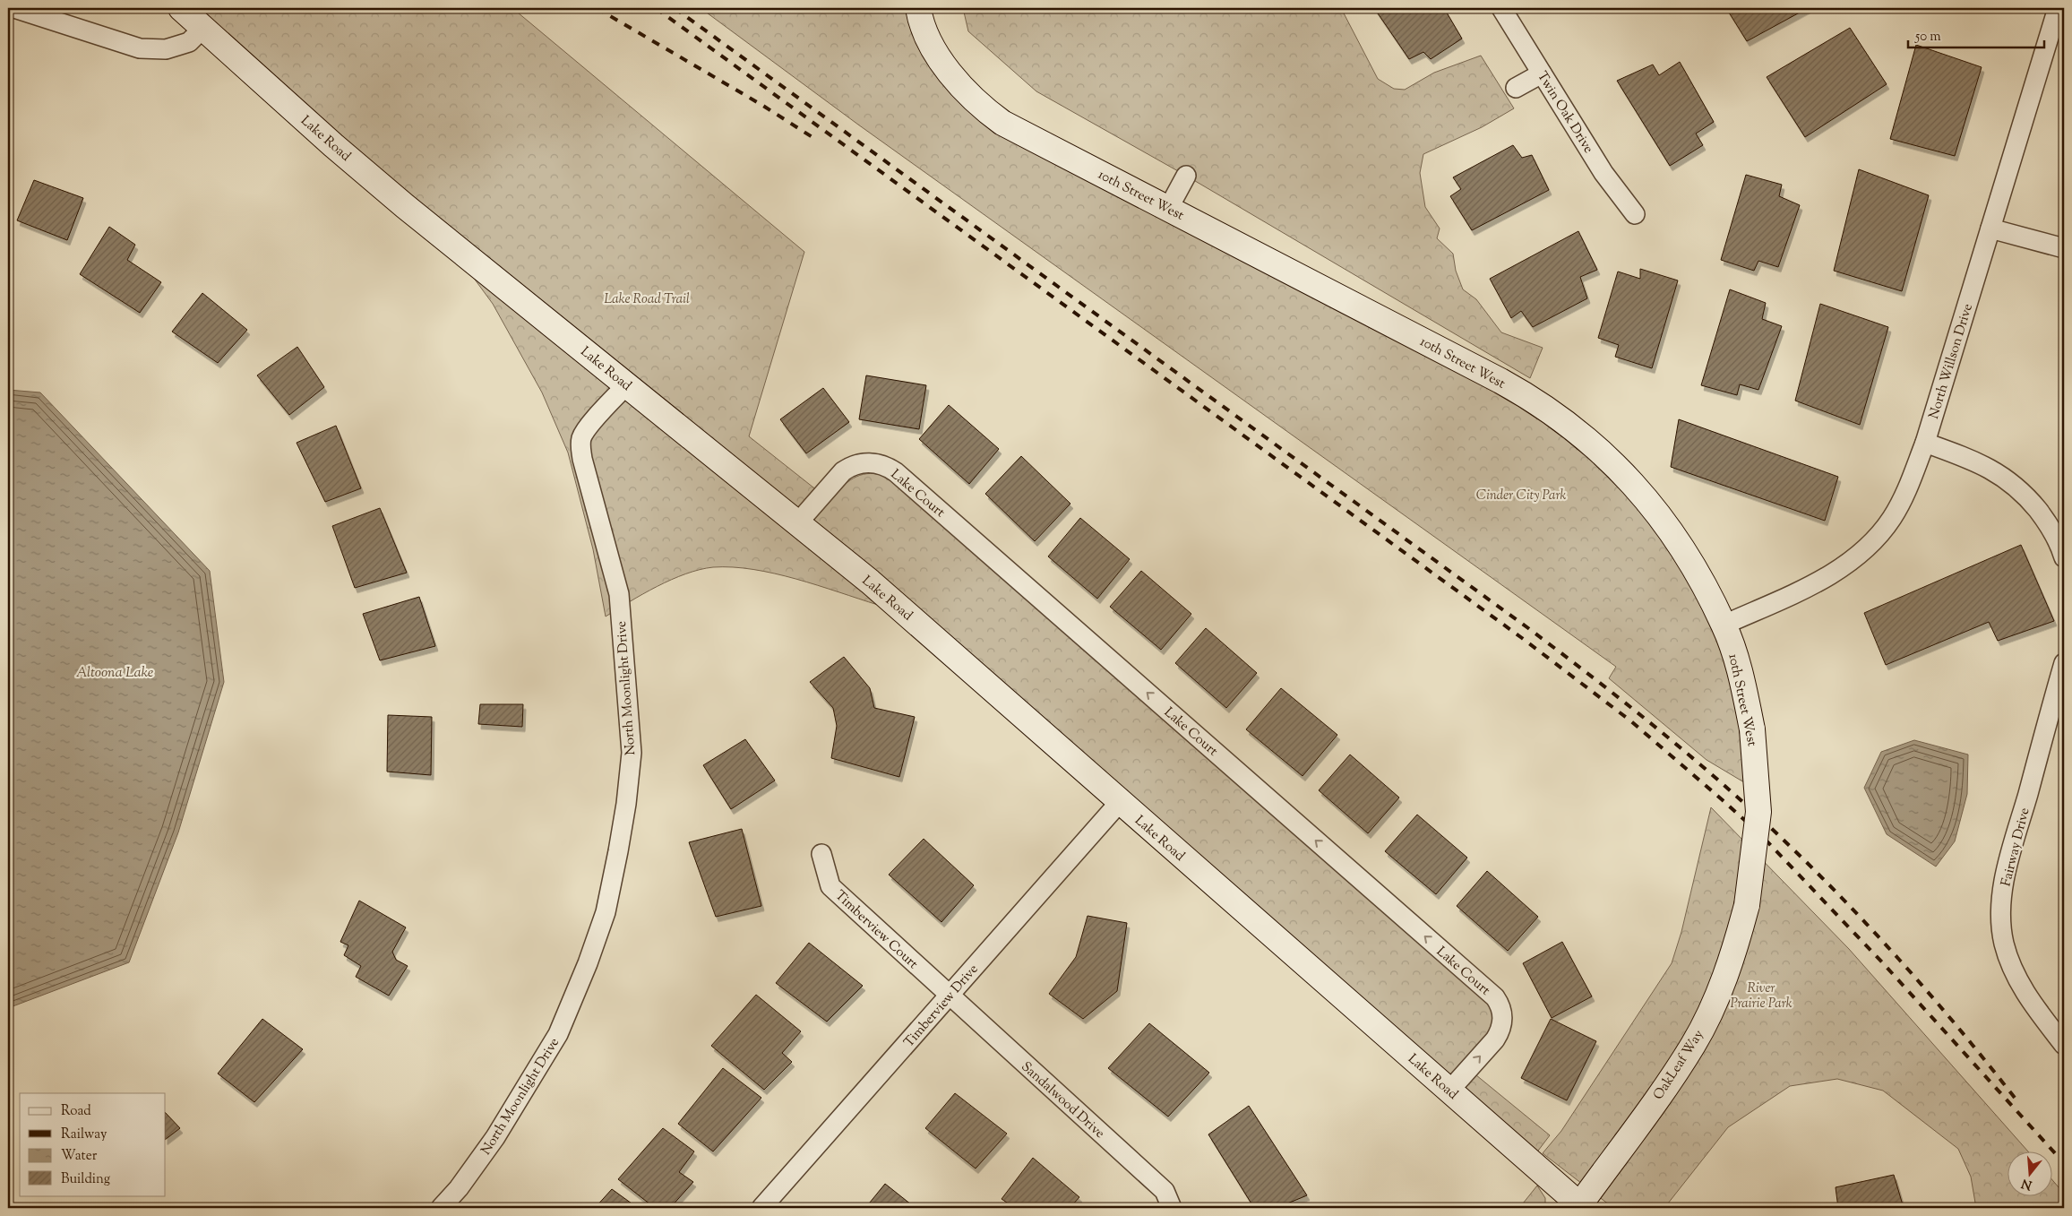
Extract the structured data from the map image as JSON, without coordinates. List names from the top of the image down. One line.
{"streets":{"street":["Twin Oak Drive","Lake Road","10th Street West","North Willson Drive","Lake Court","North Moonlight Drive","Fairway Drive","Timberview Court","Timberview Drive","OakLeaf Way","Sandalwood Drive"]},"crossings":[["Lake Road","Lake Court"],["Lake Road","North Moonlight Drive"],["Lake Road","Timberview Drive"],["Lake Road","OakLeaf Way"],["10th Street West","North Willson Drive"],["10th Street West","OakLeaf Way"],["Timberview Court","Timberview Drive"],["Timberview Court","Sandalwood Drive"],["Timberview Drive","Sandalwood Drive"]],"one_way":["Lake Court"],"water":["Altoona Lake"],"parks":["Lake Road Trail","Cinder City Park","River Prairie Park"],"legend":["Road","Railway","Water","Building"],"scale_bar":"50 m","north":"bottom"}
